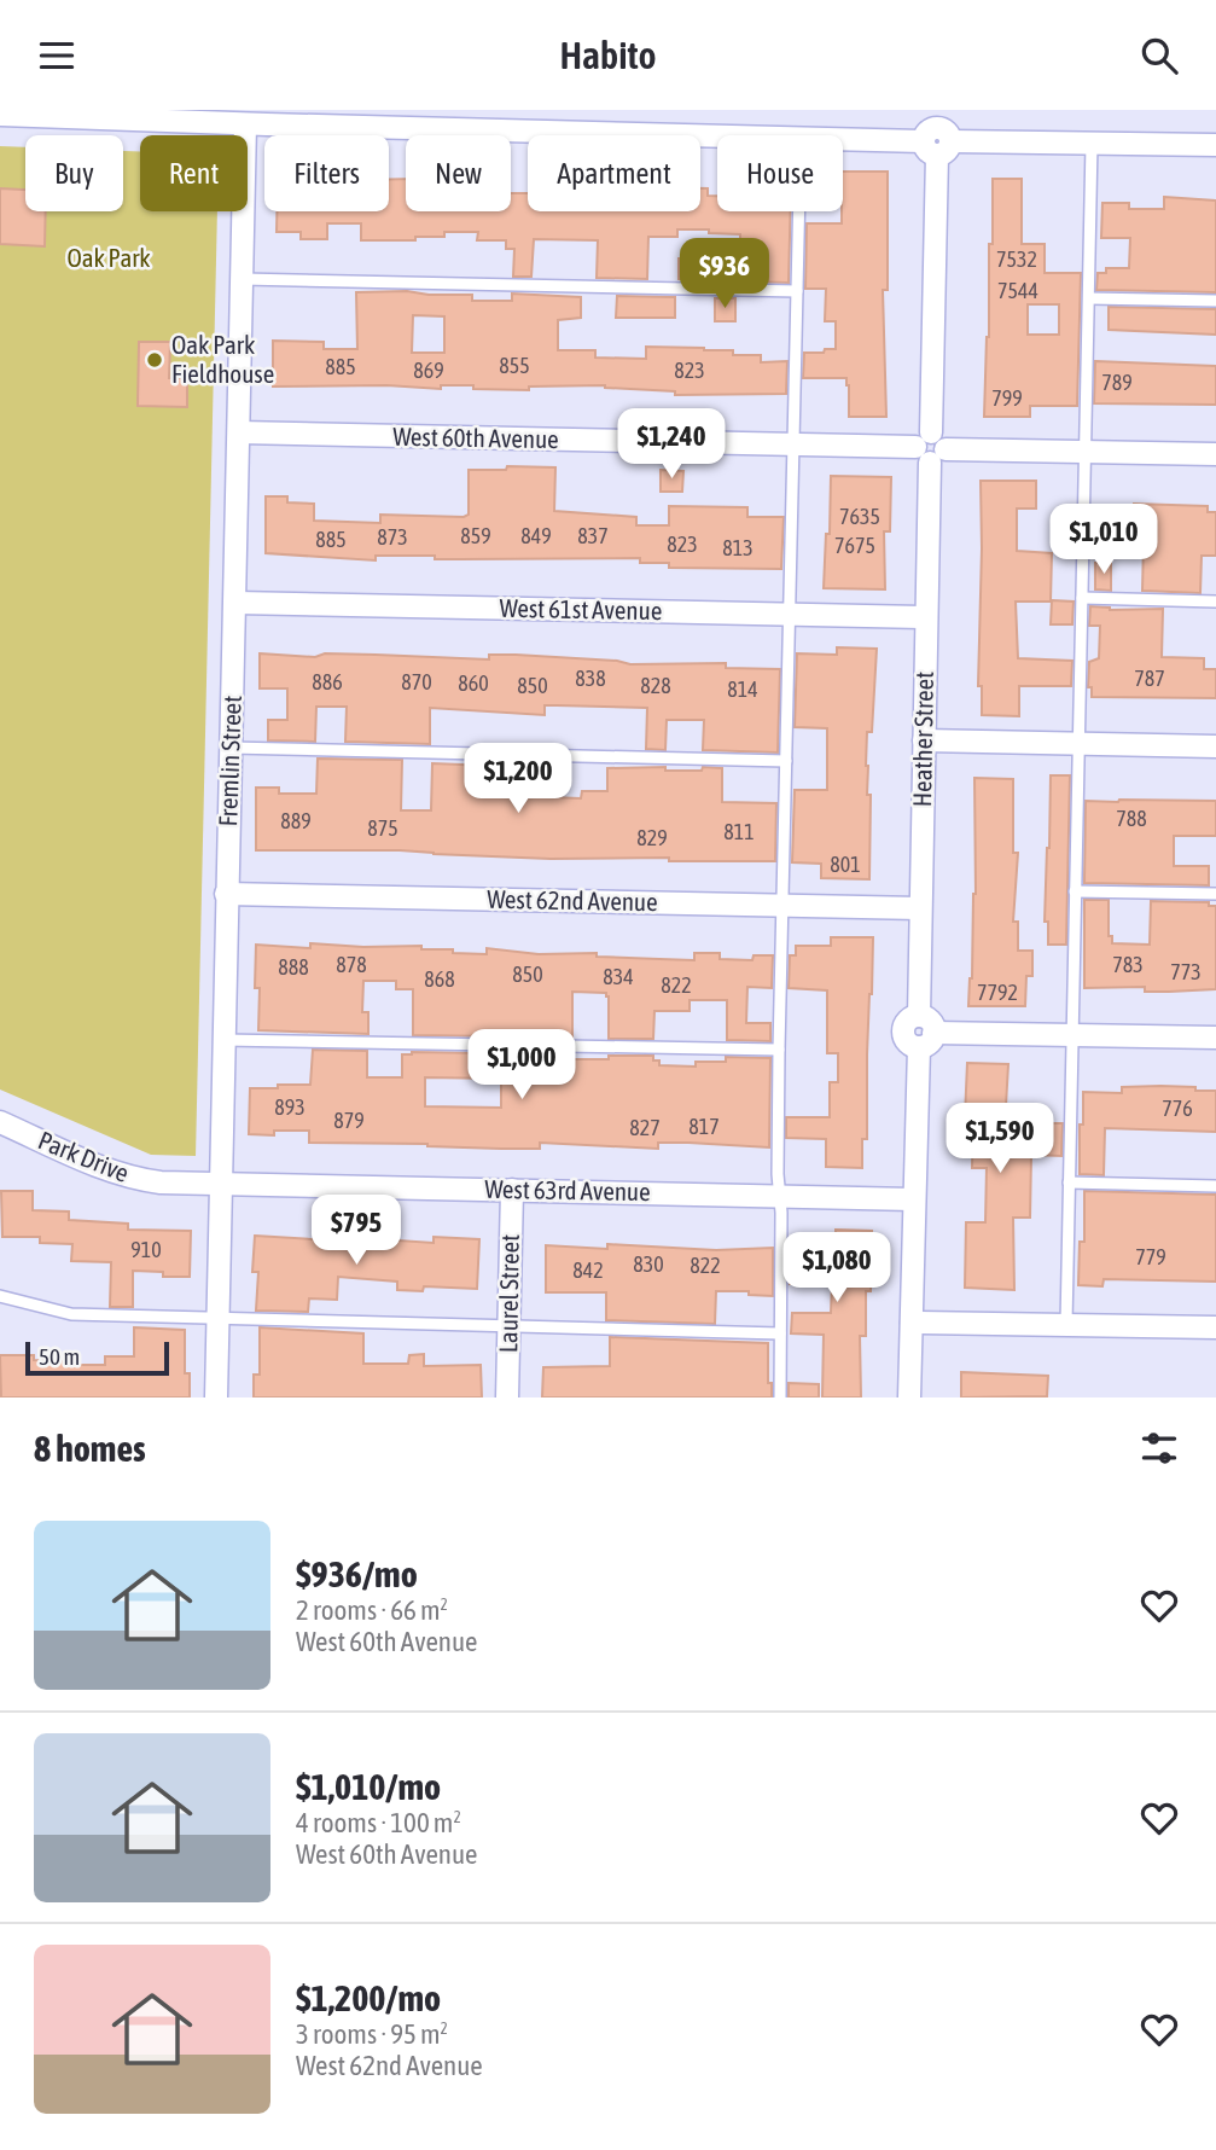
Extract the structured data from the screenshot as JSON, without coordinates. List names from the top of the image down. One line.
{"streets":{"street":["West 60th Avenue","West 61st Avenue","Heather Street","Fremlin Street","West 62nd Avenue","Park Drive","West 63rd Avenue","Laurel Street"]},"crossings":[["West 60th Avenue","Heather Street"],["West 60th Avenue","Fremlin Street"],["West 61st Avenue","Heather Street"],["West 61st Avenue","Fremlin Street"],["Heather Street","West 62nd Avenue"],["Fremlin Street","West 62nd Avenue"],["Fremlin Street","Park Drive"],["Fremlin Street","West 63rd Avenue"],["Park Drive","West 63rd Avenue"],["West 63rd Avenue","Laurel Street"]],"parks":["Oak Park"],"places":["Oak Park Fieldhouse"],"house_numbers":["7532","7544","855","885","869","823","789","799","7635","859","849","837","873","885","823","7675","813","838","787","886","870","860","850","828","814","788","889","875","811","829","801","878","783","888","773","850","834","868","822","7792","893","776","879","817","827","910","779","830","822","842"],"scale_bar":"50 m","page":{"header":"Habito","chip":["Buy","Rent","Filters","New","Apartment","House"],"price":["$936","$1,240","$1,010","$1,200","$1,000","$1,590","$795","$1,080"],"scale":"50 m","heading":"8 homes","list":[{"name":"$936/mo","note":"2 rooms · 66 m² · West 60th Avenue"},{"name":"$1,010/mo","note":"4 rooms · 100 m² · West 60th Avenue"},{"name":"$1,200/mo","note":"3 rooms · 95 m² · West 62nd Avenue"}]}}
